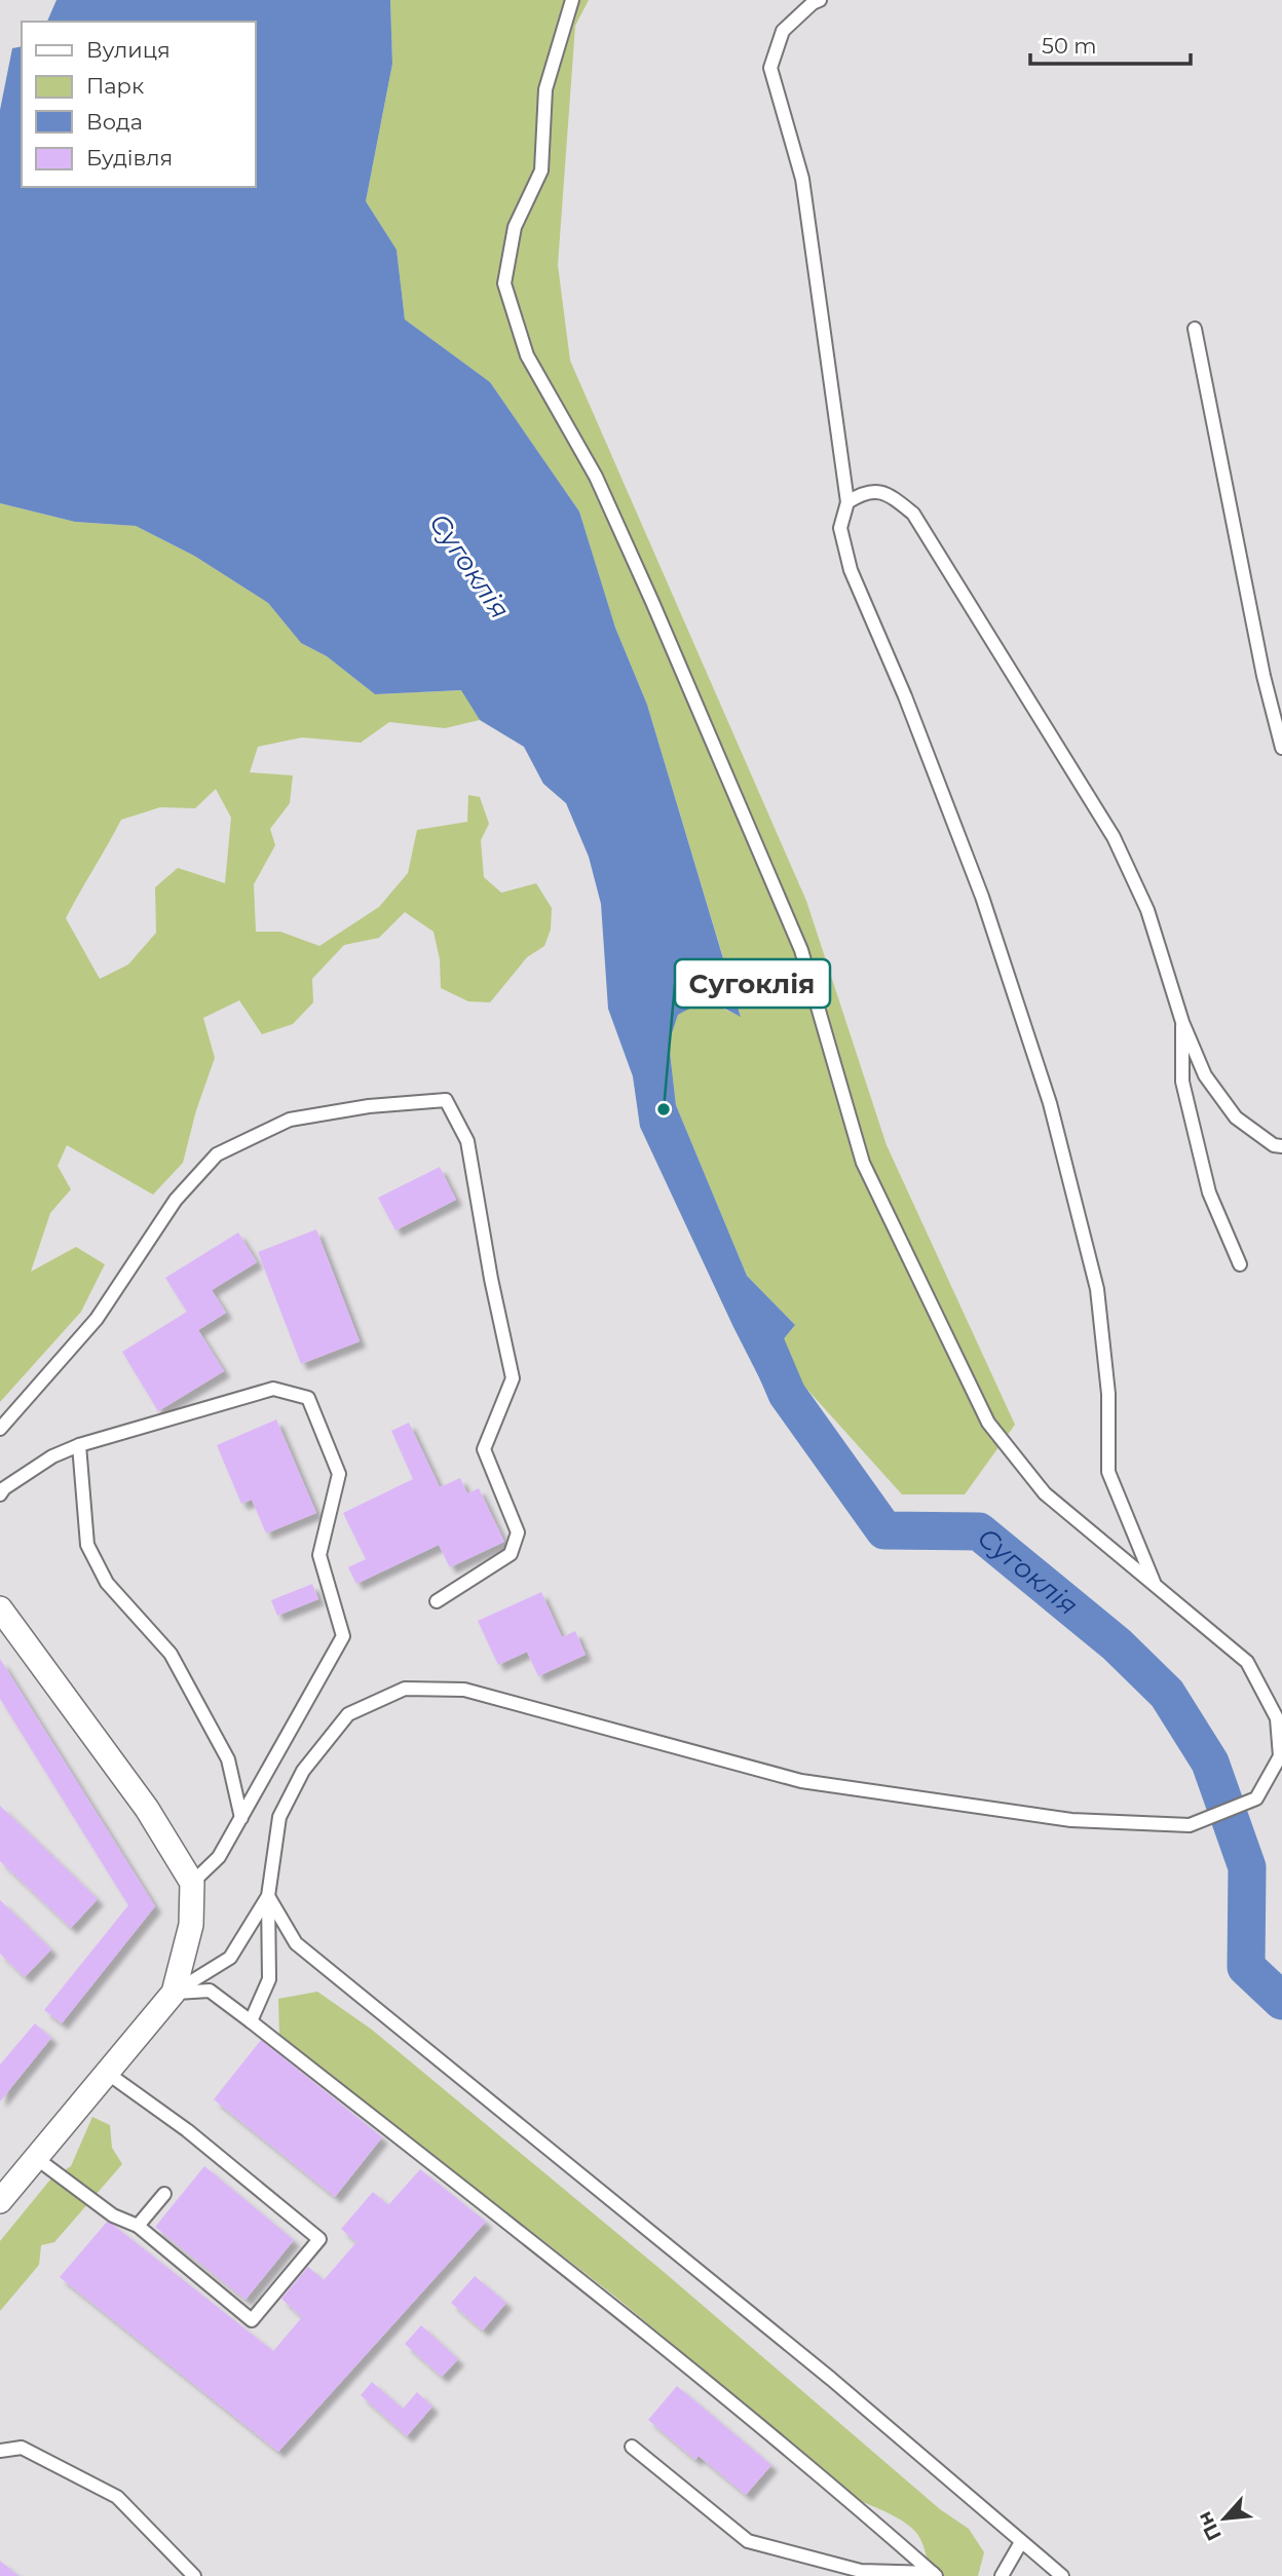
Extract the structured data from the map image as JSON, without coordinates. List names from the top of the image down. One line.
{"water":["Сугоклія"],"places":["Сугоклія"],"legend":["Вулиця","Парк","Вода","Будівля"],"scale_bar":"50 m","north":"bottom left"}
